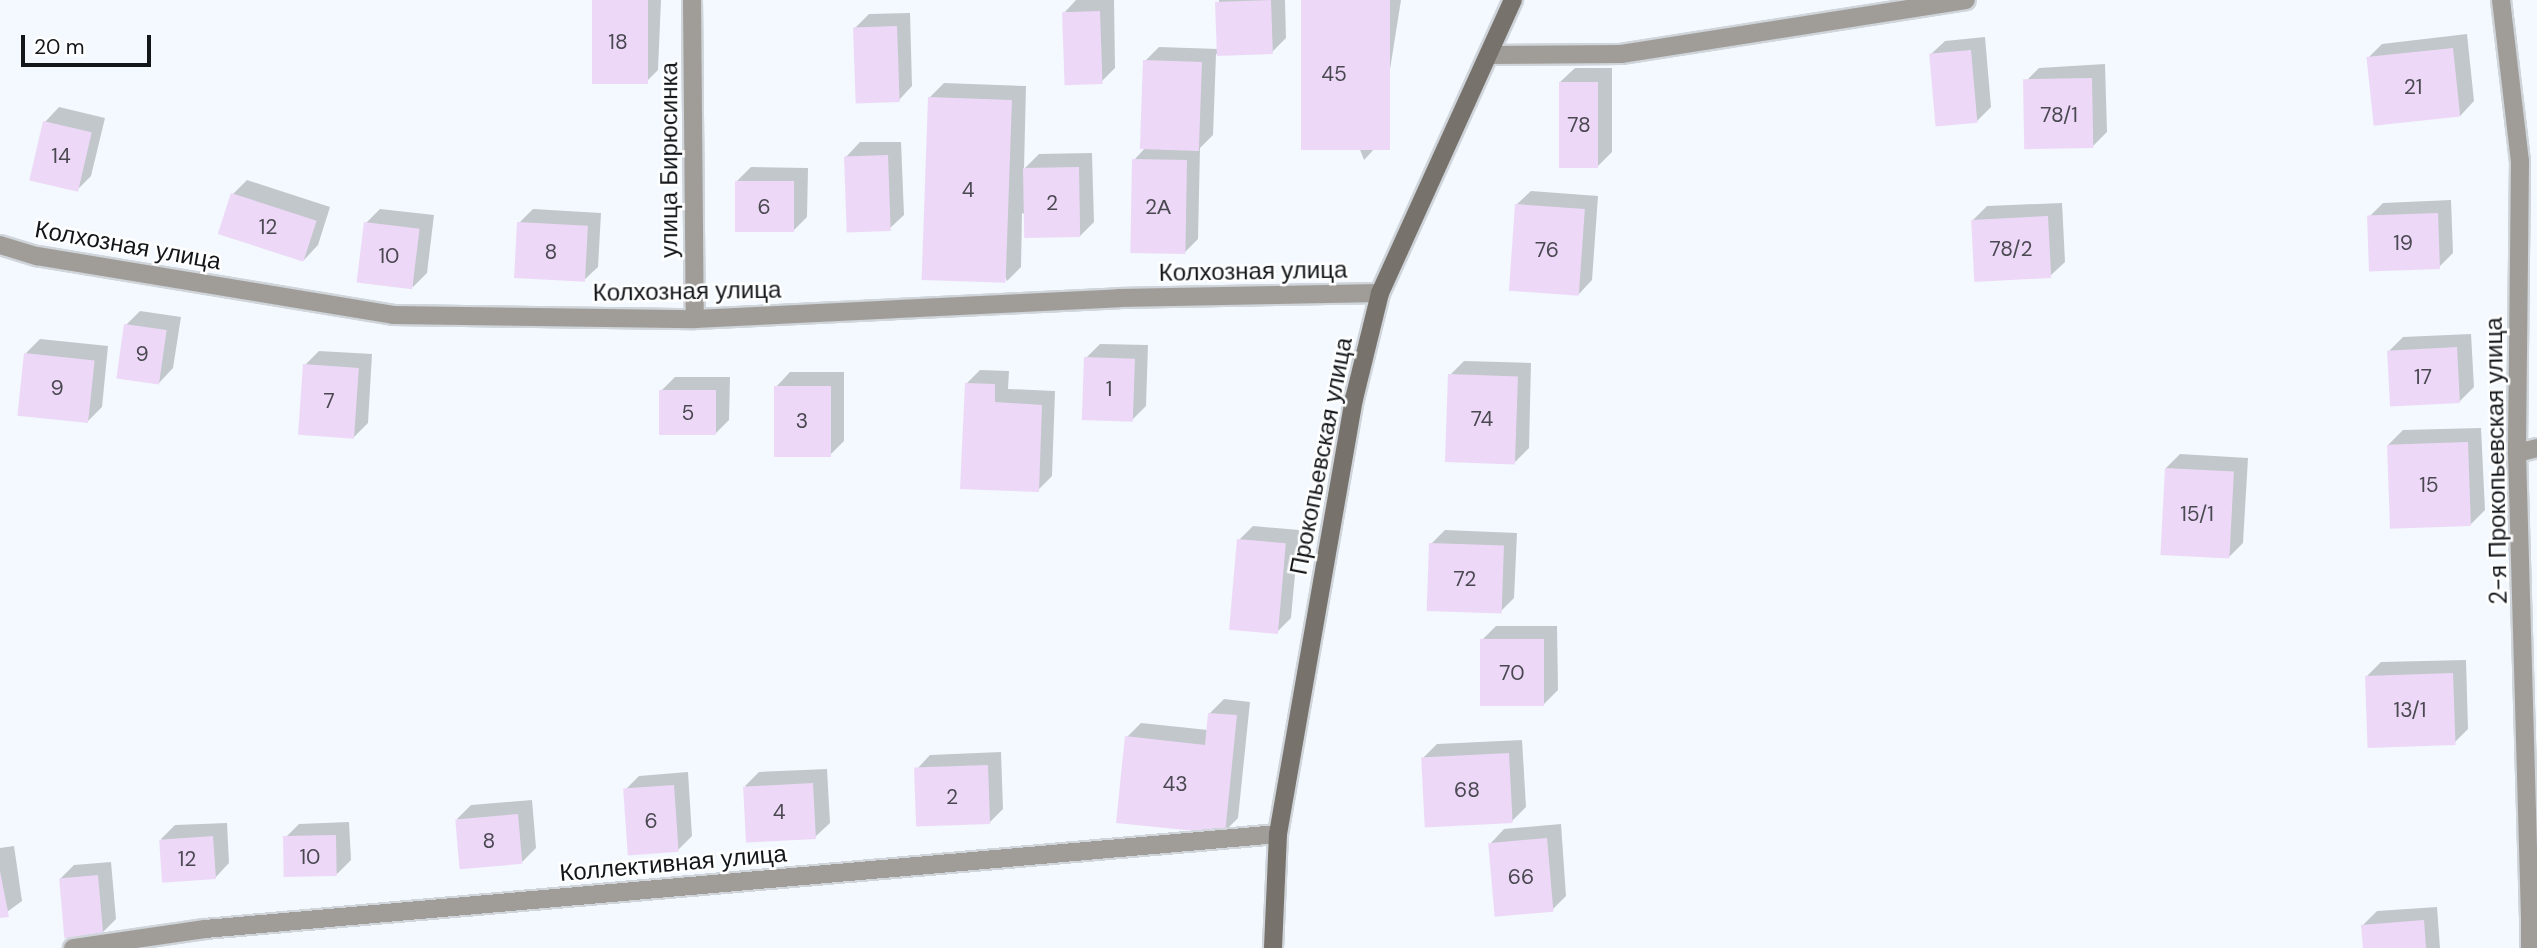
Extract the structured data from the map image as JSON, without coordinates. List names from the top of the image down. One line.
{"streets":{"main road":["Прокопьевская улица"],"street":["улица Бирюсинка","Колхозная улица","2-я Прокопьевская улица","Коллективная улица"]},"crossings":[["улица Бирюсинка","Колхозная улица"],["Колхозная улица","Прокопьевская улица"],["Прокопьевская улица","Коллективная улица"]],"house_numbers":["18","45","21","78/1","78","14","4","2","6","2А","12","19","78/2","76","8","10","9","17","9","1","7","5","74","3","15","15/1","72","70","13/1","43","68","2","4","6","8","10","12","66"],"scale_bar":"20 m"}
